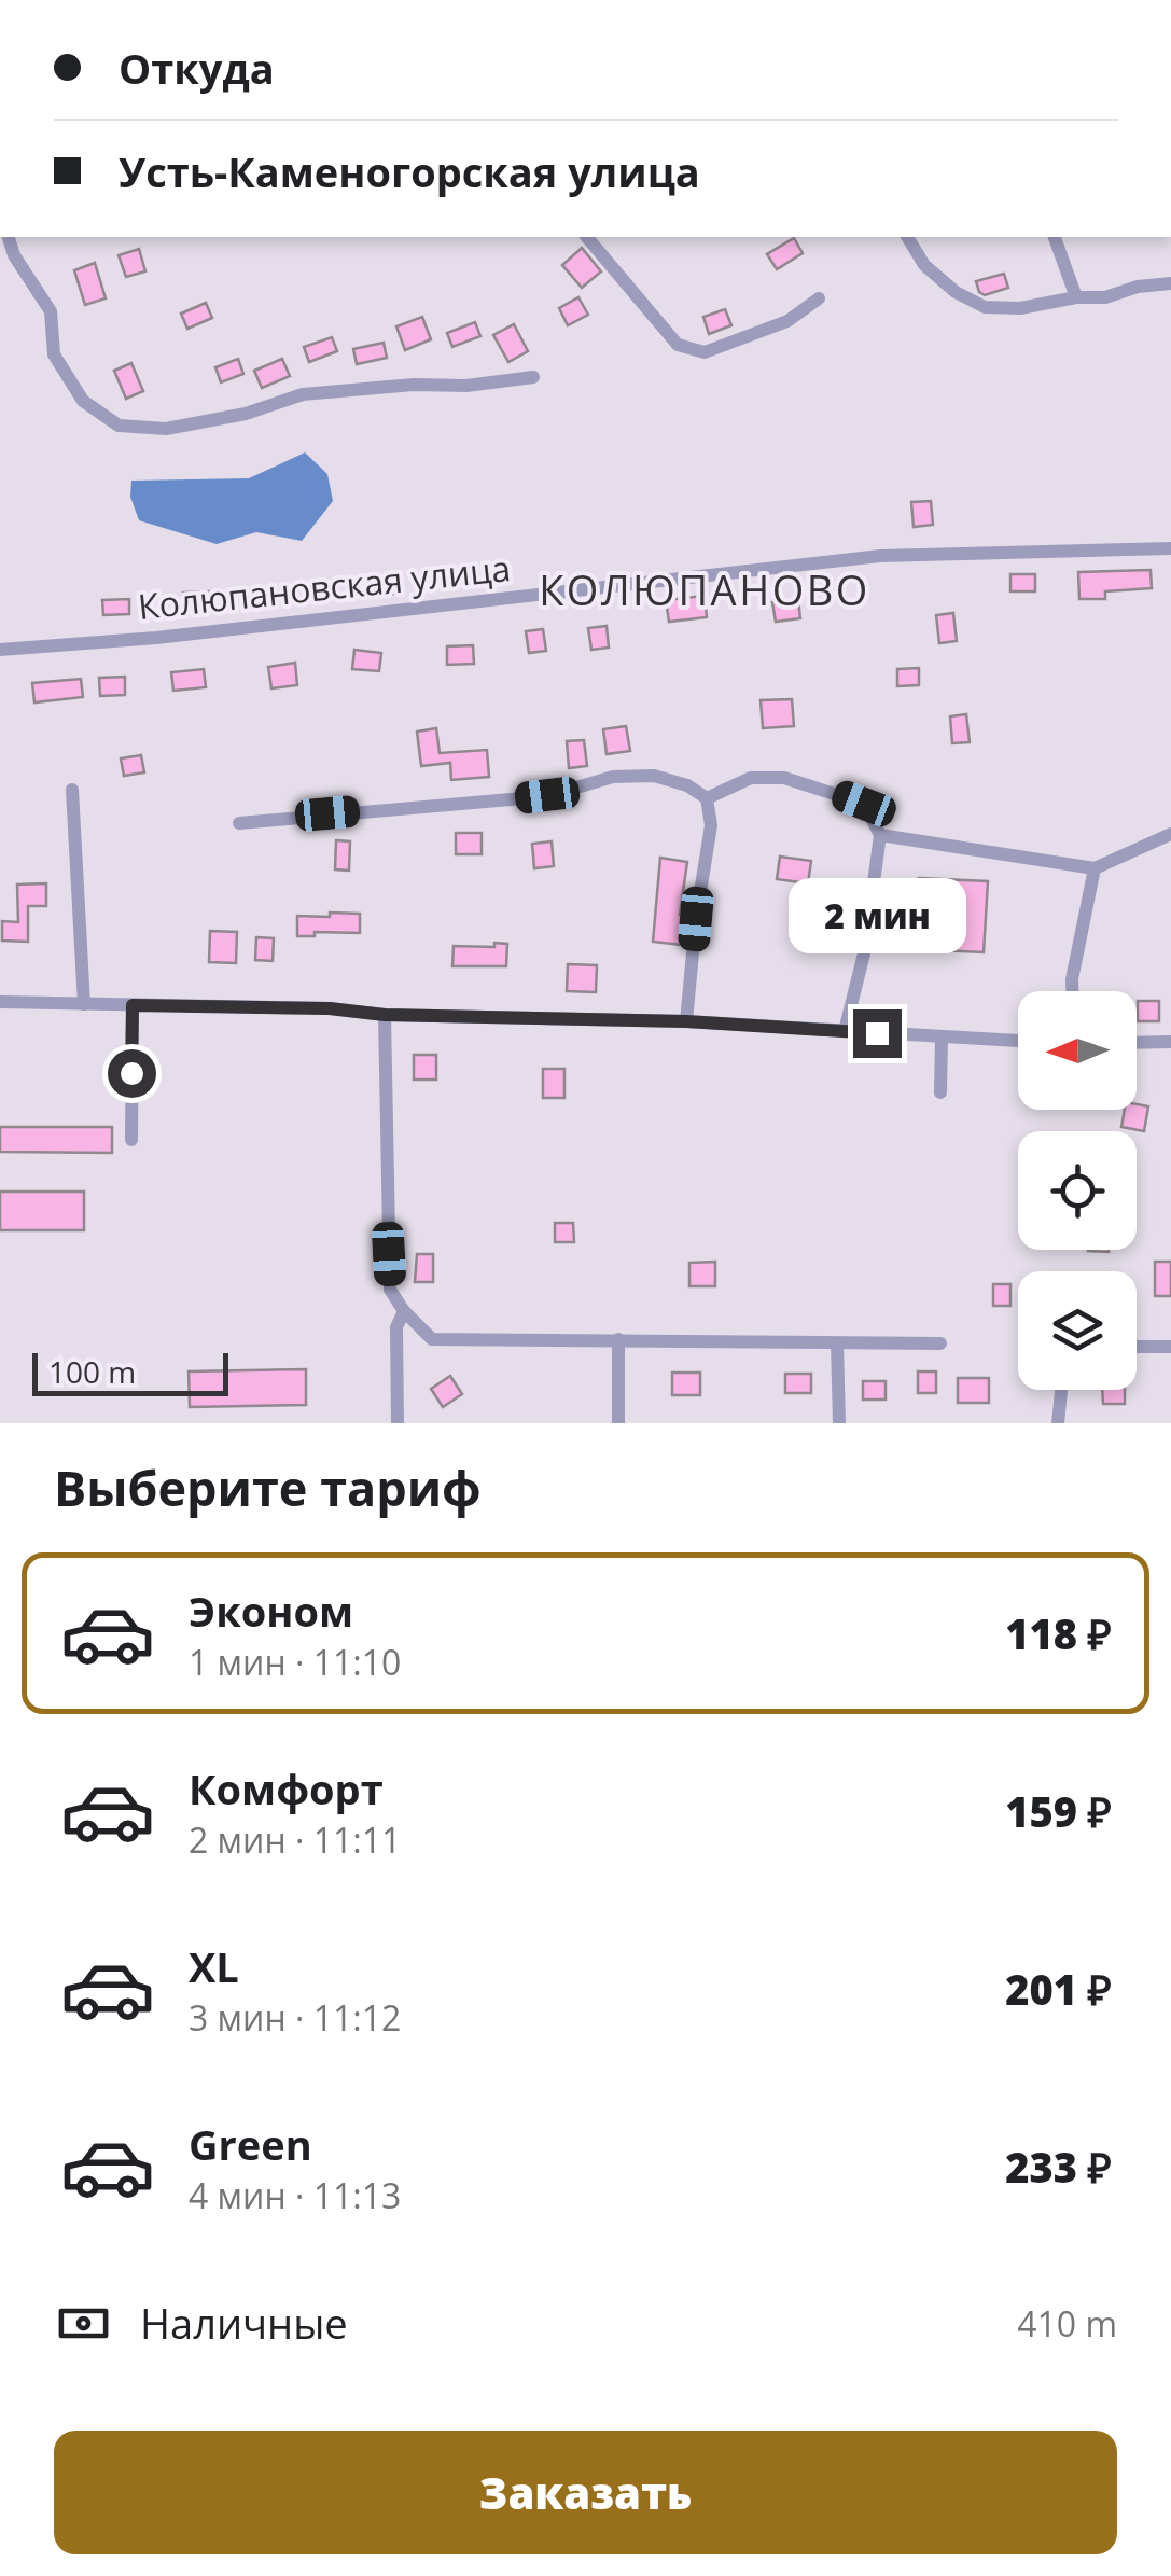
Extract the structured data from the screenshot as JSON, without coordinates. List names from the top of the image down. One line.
{"streets":{"street":["Колюпановская улица"]},"districts":["КОЛЮПАНОВО"],"scale_bar":"100 m","north":"left","page":{"banner":["Откуда","Усть-Каменогорская улица"],"bubble":"2 мин","scale":"100 m","heading":"Выберите тариф","list":[{"name":"Эконом","note":"1 мин · 11:10","value":"118 ₽"},{"name":"Комфорт","note":"2 мин · 11:11","value":"159 ₽"},{"name":"XL","note":"3 мин · 11:12","value":"201 ₽"},{"name":"Green","note":"4 мин · 11:13","value":"233 ₽"}],"pay":["Наличные","410 m"],"buttons":"Заказать"}}
